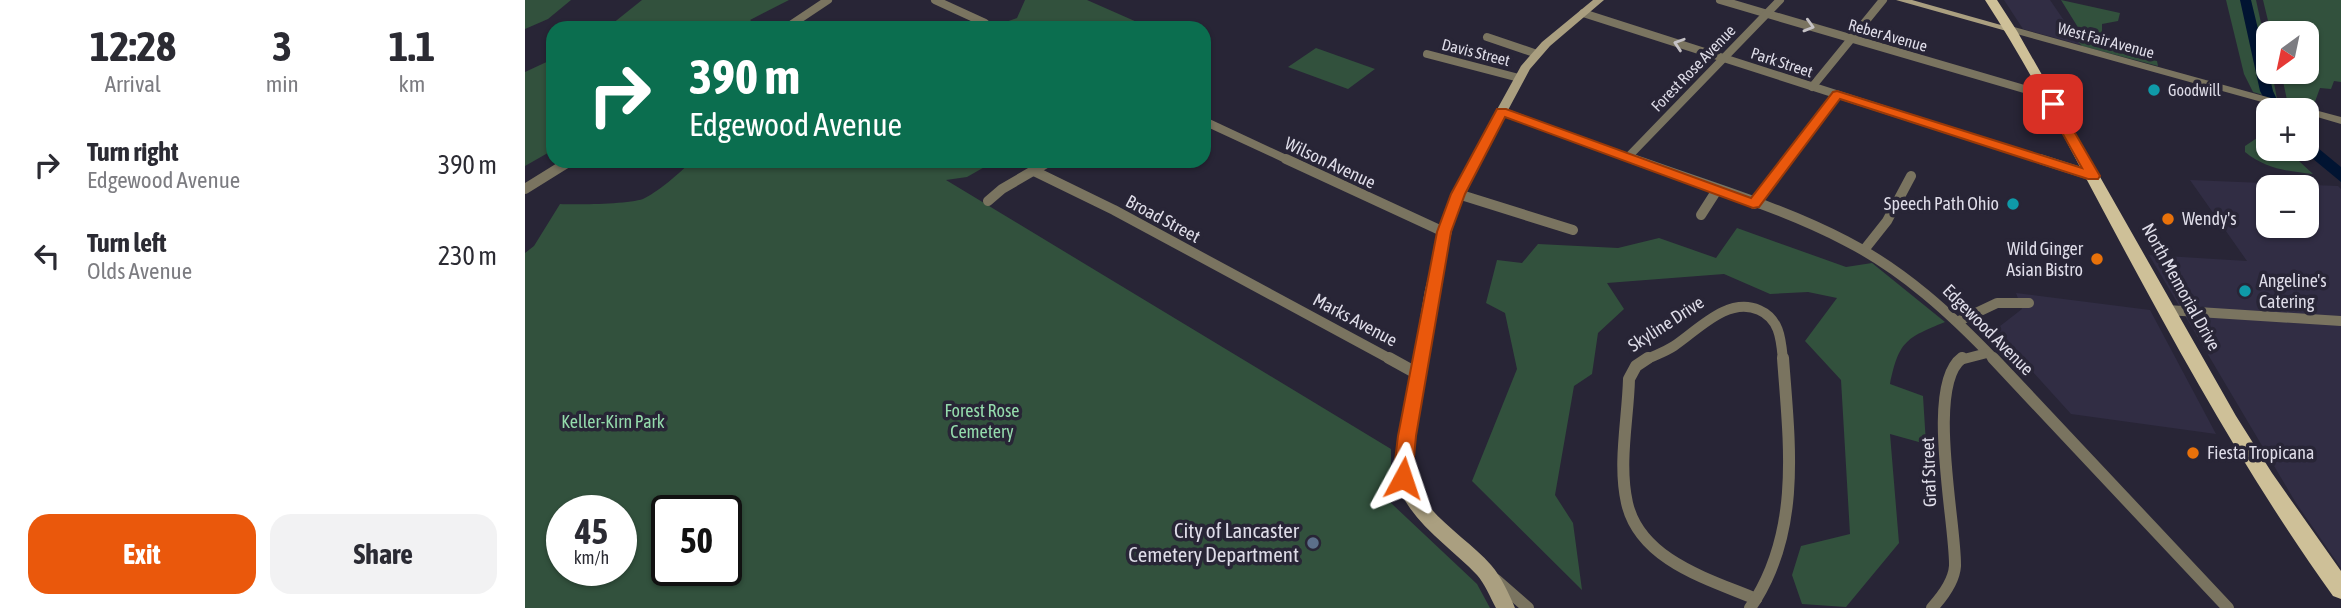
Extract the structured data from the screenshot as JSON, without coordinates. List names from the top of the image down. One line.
{"streets":{"main road":["West Fair Avenue","North Memorial Drive"],"street":["Reber Avenue","Davis Street","Park Street","Forest Rose Avenue","Wilson Avenue","Broad Street","Marks Avenue","Skyline Drive","Edgewood Avenue","Graf Street"]},"crossings":[["Reber Avenue","Forest Rose Avenue"],["Reber Avenue","North Memorial Drive"],["West Fair Avenue","North Memorial Drive"],["Park Street","Forest Rose Avenue"],["Park Street","North Memorial Drive"],["Forest Rose Avenue","Edgewood Avenue"],["Broad Street","Marks Avenue"],["Edgewood Avenue","Graf Street"]],"parks":["Forest Rose Cemetery","Keller-Kirn Park"],"places":["Goodwill","Speech Path Ohio","Wendy's","Wild Ginger Asian Bistro","Angeline's Catering","Fiesta Tropicana","City of Lancaster Cemetery Department"],"north":"bottom left","page":{"eta":["12:28","Arrival","3","min","1.1","km"],"map_buttons":["+","−"],"turn":["390 m","Edgewood Avenue"],"list":[{"name":"Turn right","note":"Edgewood Avenue","value":"390 m"},{"name":"Turn left","note":"Olds Avenue","value":"230 m"}],"speed":"45 km/h","limit":"50","buttons":["Exit","Share"]}}
